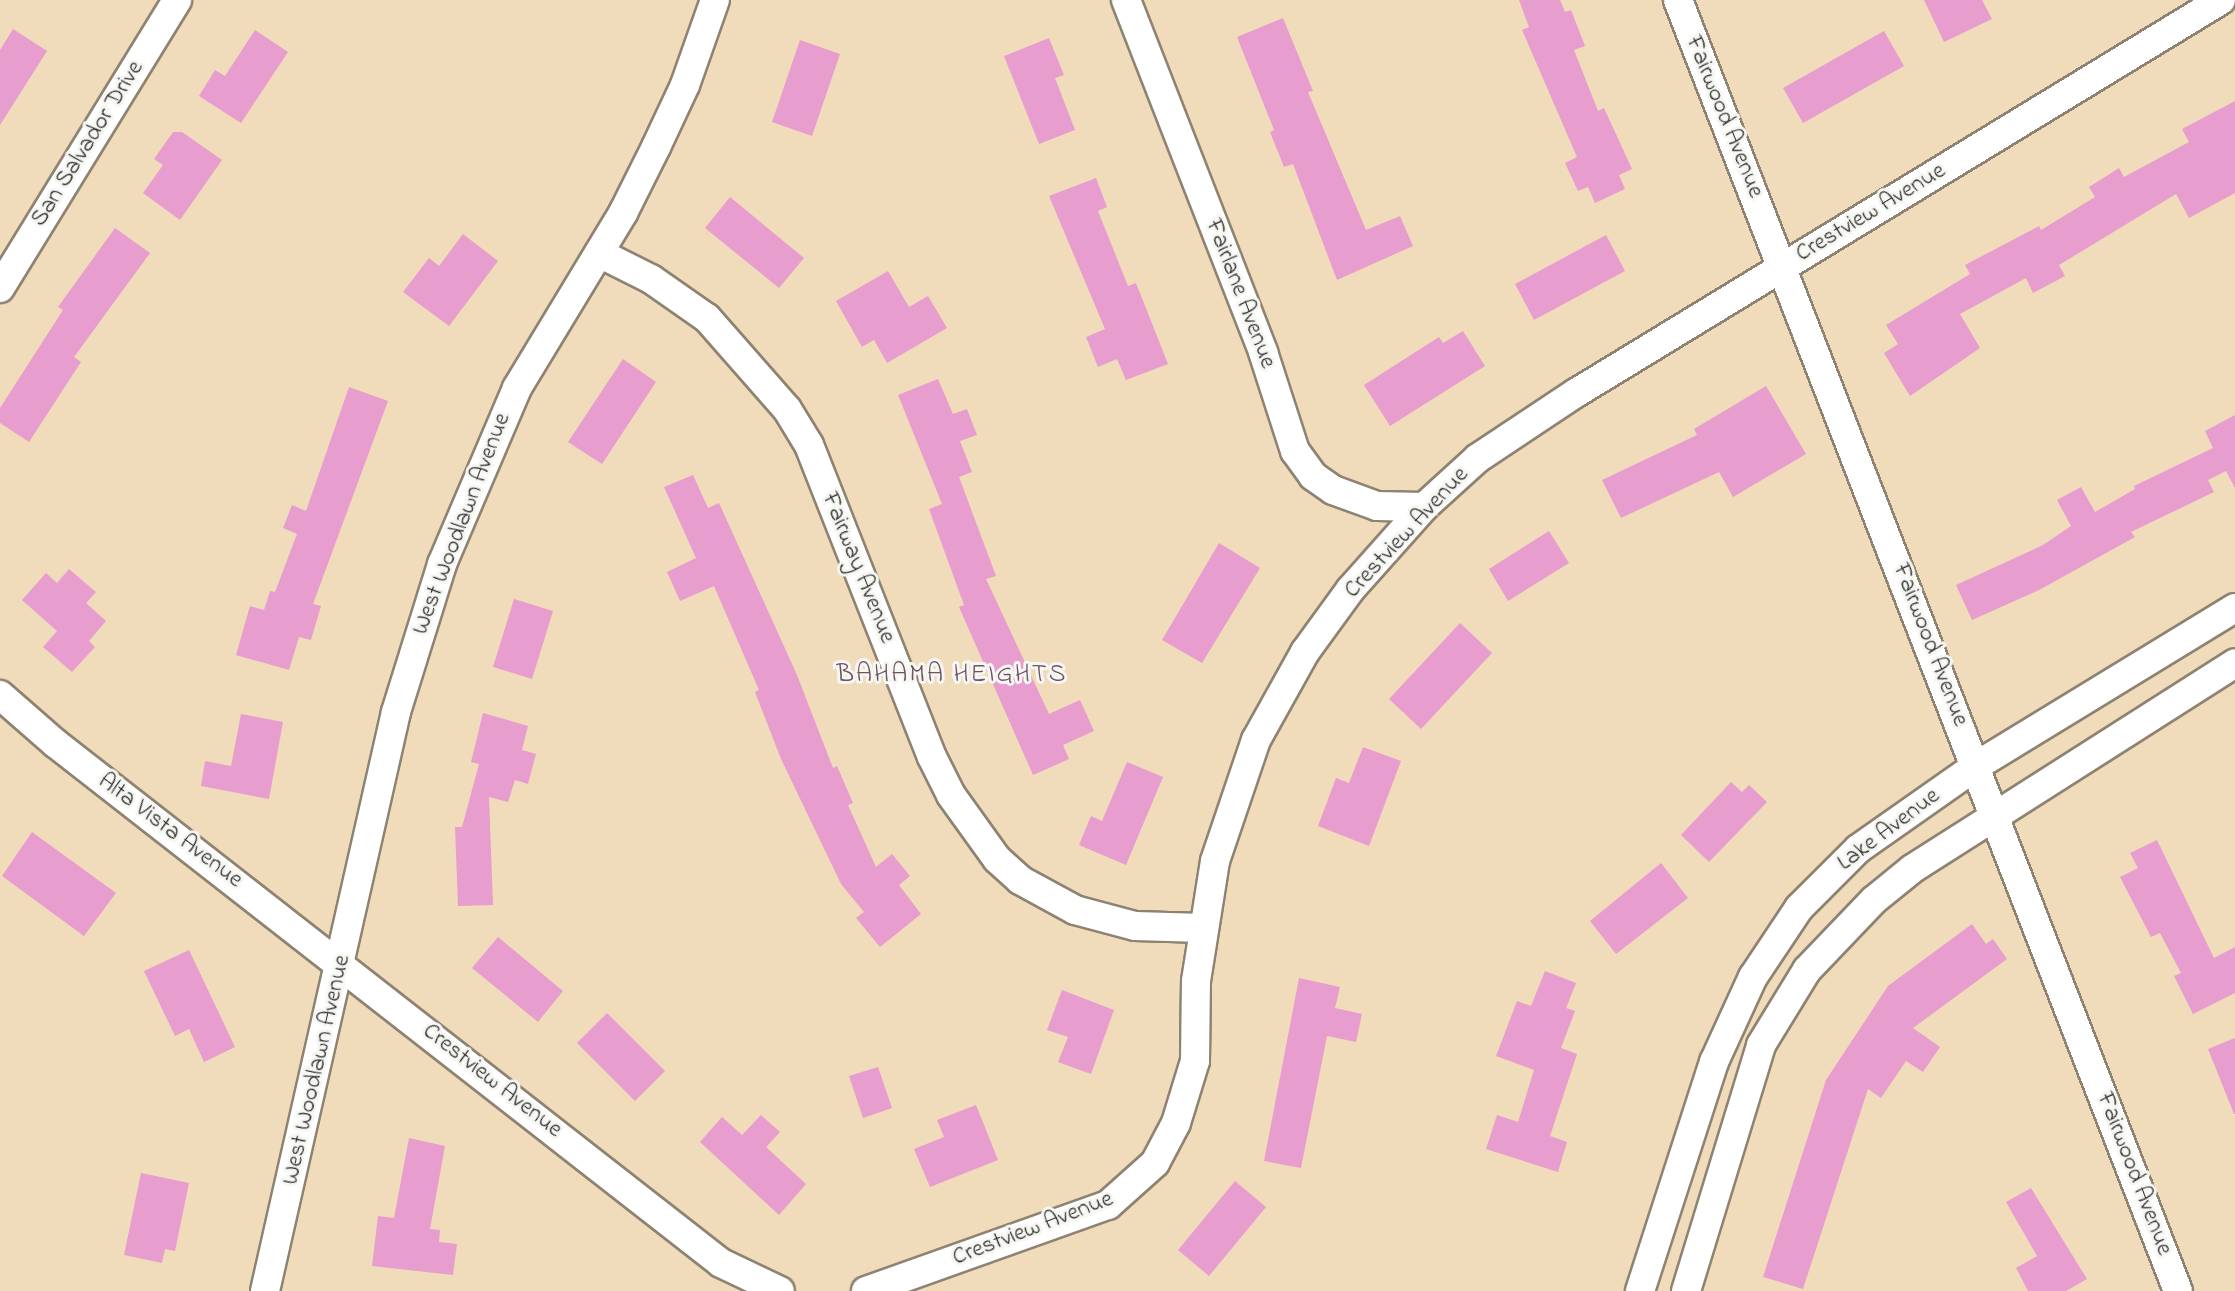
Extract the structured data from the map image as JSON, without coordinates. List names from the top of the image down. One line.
{"streets":{"street":["Fairwood Avenue","San Salvador Drive","Crestview Avenue","Fairlane Avenue","West Woodlawn Avenue","Fairway Avenue","Lake Avenue","Alta Vista Avenue"]},"crossings":[["Fairwood Avenue","Crestview Avenue"],["Fairwood Avenue","Lake Avenue"],["Crestview Avenue","Fairlane Avenue"],["Crestview Avenue","West Woodlawn Avenue"],["Crestview Avenue","Fairway Avenue"],["Crestview Avenue","Alta Vista Avenue"],["West Woodlawn Avenue","Fairway Avenue"],["West Woodlawn Avenue","Alta Vista Avenue"]],"districts":["BAHAMA HEIGHTS"]}
